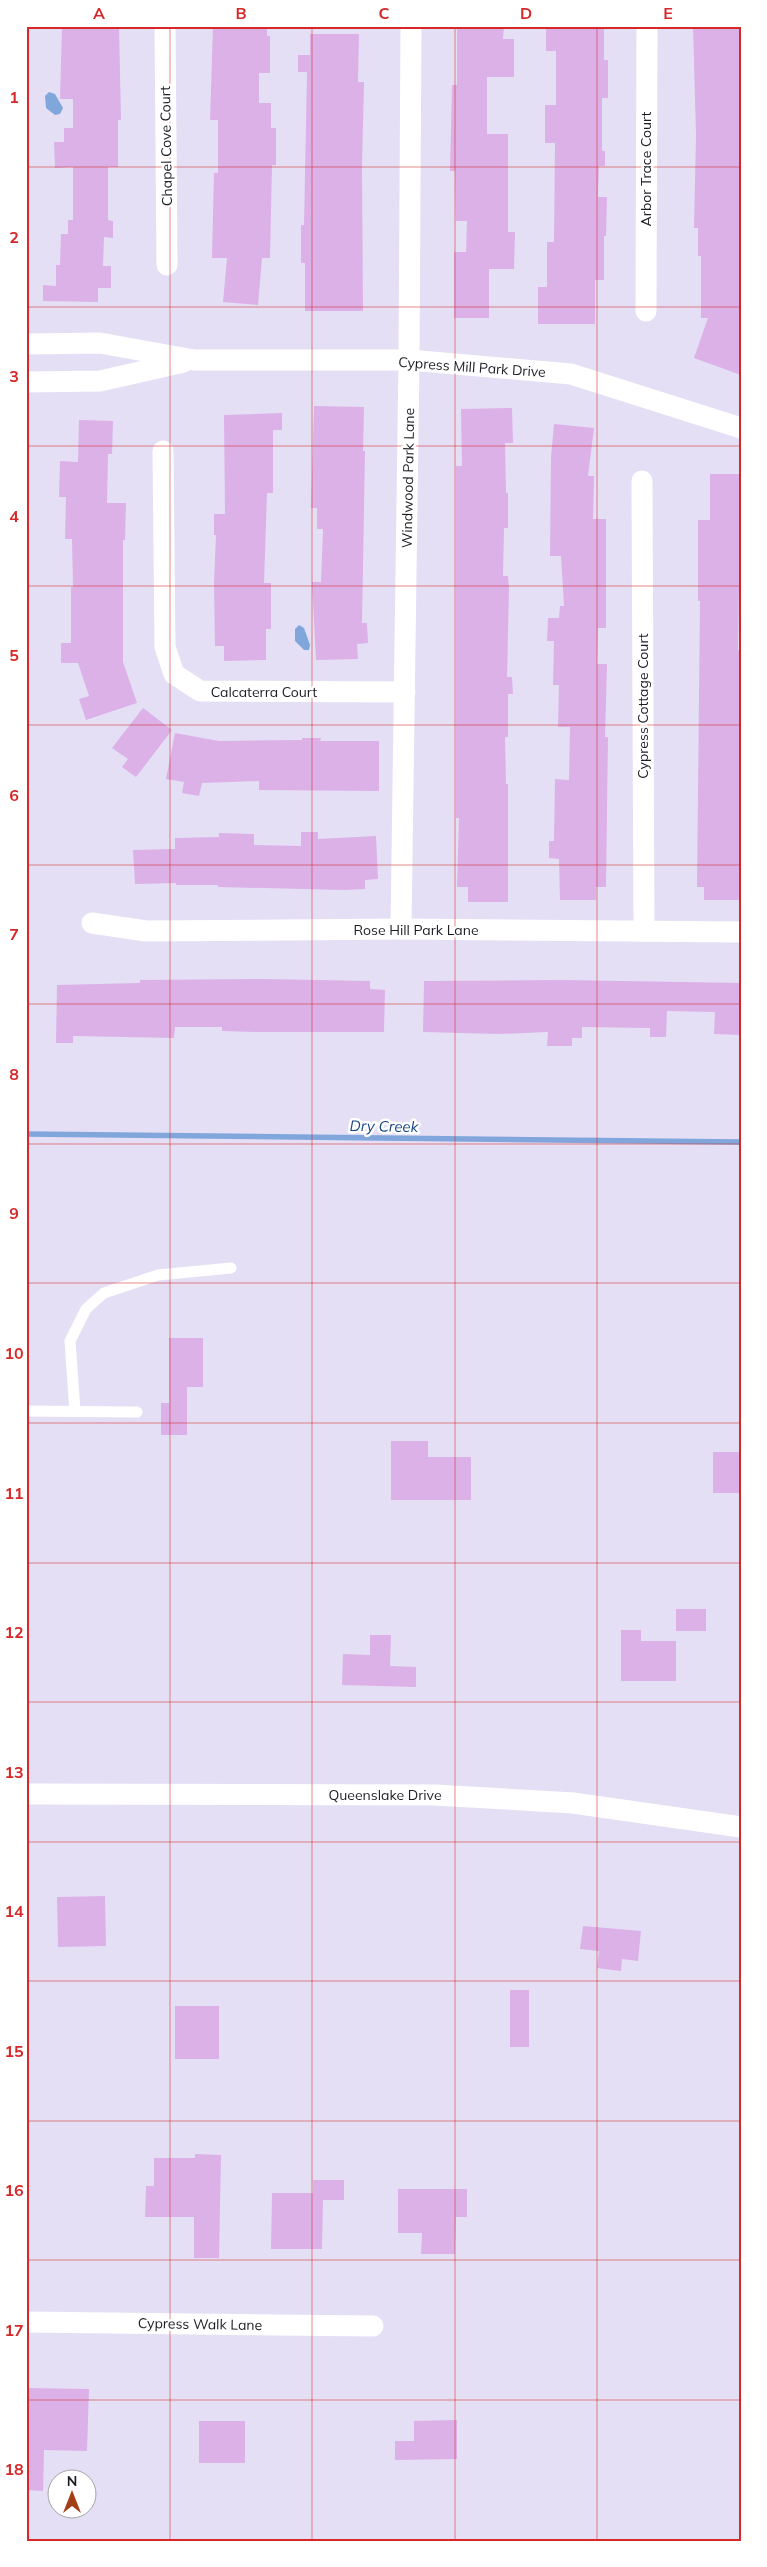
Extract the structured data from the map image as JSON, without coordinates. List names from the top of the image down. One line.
{"streets":{"street":["Chapel Cove Court","Arbor Trace Court","Cypress Mill Park Drive","Windwood Park Lane","Calcaterra Court","Cypress Cottage Court","Rose Hill Park Lane","Queenslake Drive","Cypress Walk Lane"]},"crossings":[["Cypress Mill Park Drive","Windwood Park Lane"],["Windwood Park Lane","Calcaterra Court"],["Windwood Park Lane","Rose Hill Park Lane"],["Cypress Cottage Court","Rose Hill Park Lane"]],"water":["Dry Creek"],"north":"top","grid":{"columns":["A","B","C","D","E"],"rows":["1","2","3","4","5","6","7","8","9","10","11","12","13","14","15","16","17","18"]}}
